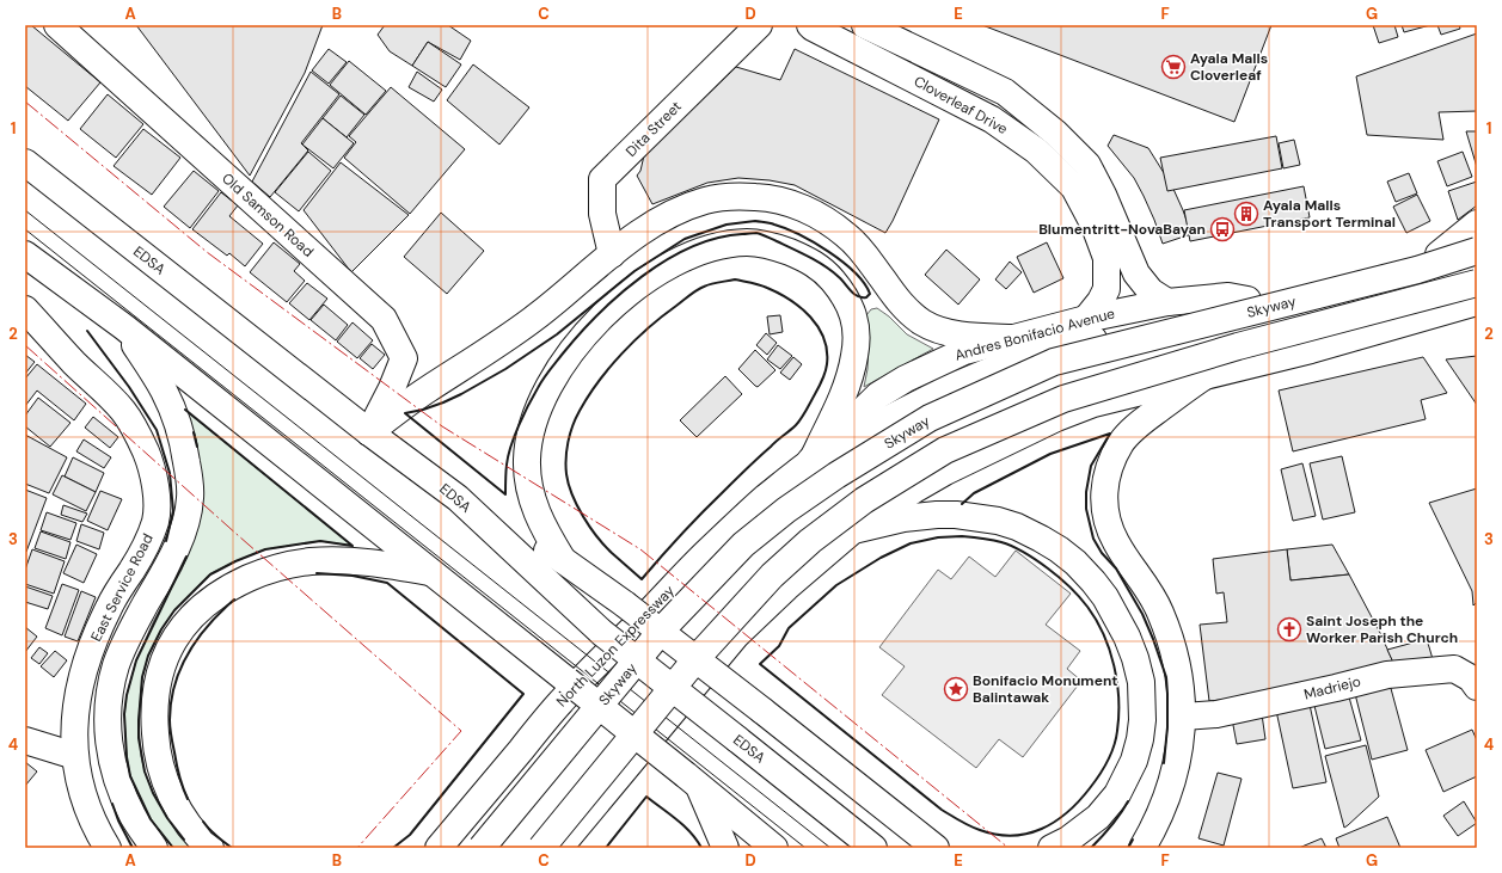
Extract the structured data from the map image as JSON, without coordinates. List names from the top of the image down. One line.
{"streets":{"main road":["Cloverleaf Drive","Dita Street","Old Samson Road","EDSA","Skyway","Andres Bonifacio Avenue","East Service Road","North Luzon Expressway","Madriejo"]},"crossings":[["Cloverleaf Drive","Andres Bonifacio Avenue"],["Old Samson Road","EDSA"],["Andres Bonifacio Avenue","North Luzon Expressway"]],"places":{"supermarket":["Ayala Malls Cloverleaf"],"building":["Ayala Malls Transport Terminal"],"bus stop":["Blumentritt-NovaBayan"],"church":["Saint Joseph the Worker Parish Church"],"place":["Bonifacio Monument Balintawak"]},"grid":{"columns":["A","B","C","D","E","F","G"],"rows":["1","2","3","4"]}}
